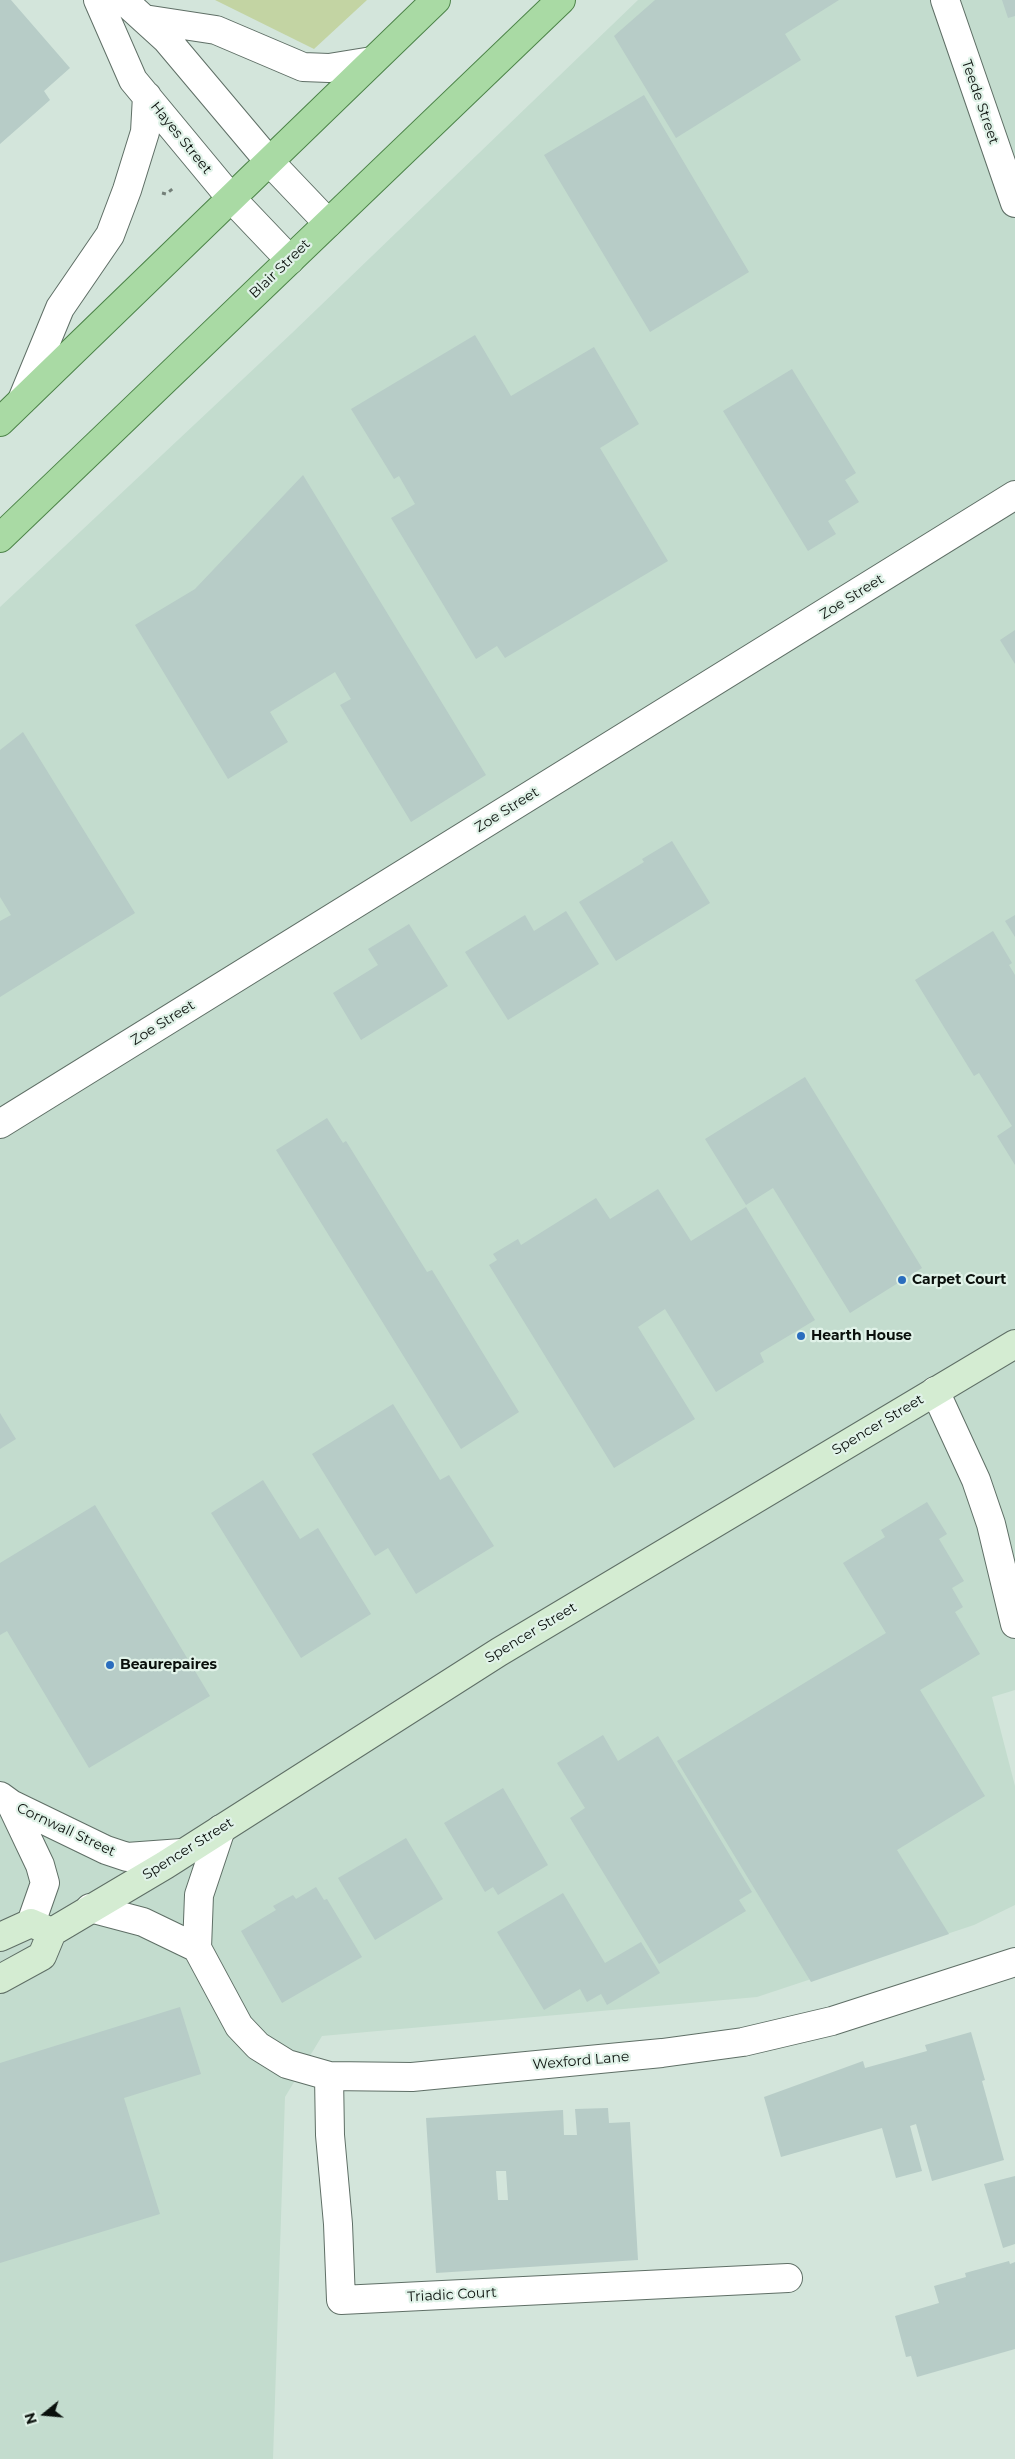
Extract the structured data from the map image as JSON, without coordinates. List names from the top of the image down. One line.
{"streets":{"main road":["Blair Street","Spencer Street"],"street":["Teede Street","Hayes Street","Zoe Street","Cornwall Street","Wexford Lane","Triadic Court"]},"crossings":[["Hayes Street","Blair Street"],["Spencer Street","Cornwall Street"],["Wexford Lane","Triadic Court"]],"places":["Carpet Court","Hearth House","Beaurepaires"],"north":"left"}
